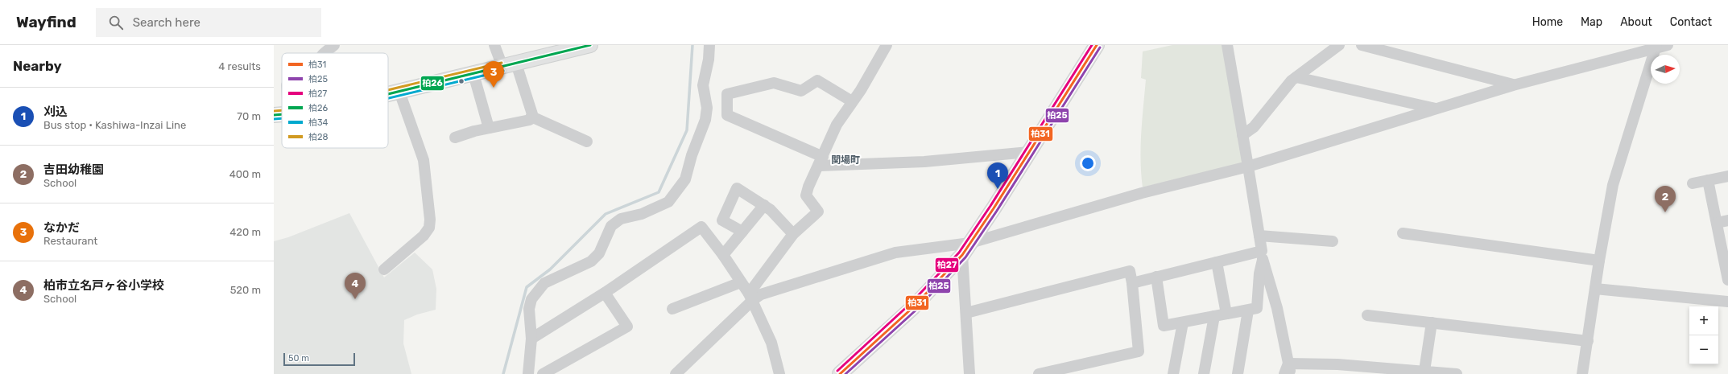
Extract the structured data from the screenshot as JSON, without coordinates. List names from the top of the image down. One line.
{"districts":["関場町"],"lines":["transit line 柏31","transit line 柏27","transit line 柏26","transit line 柏25","transit line 柏28","transit line 柏34"],"legend":["柏31","柏25","柏27","柏26","柏34","柏28"],"scale_bar":"50 m","north":"right","page":{"header":"Wayfind","search":"Search here","nav":["Home","Map","About","Contact"],"heading":["Nearby","4 results"],"pins":["3","1","2","4"],"list":[{"mark":"1","name":"刈込","note":"Bus stop · Kashiwa-Inzai Line","value":"70 m"},{"mark":"2","name":"吉田幼稚園","note":"School","value":"400 m"},{"mark":"3","name":"なかだ","note":"Restaurant","value":"420 m"},{"mark":"4","name":"柏市立名戸ヶ谷小学校","note":"School","value":"520 m"}],"map_buttons":["+","−"],"scale":"50 m"}}
